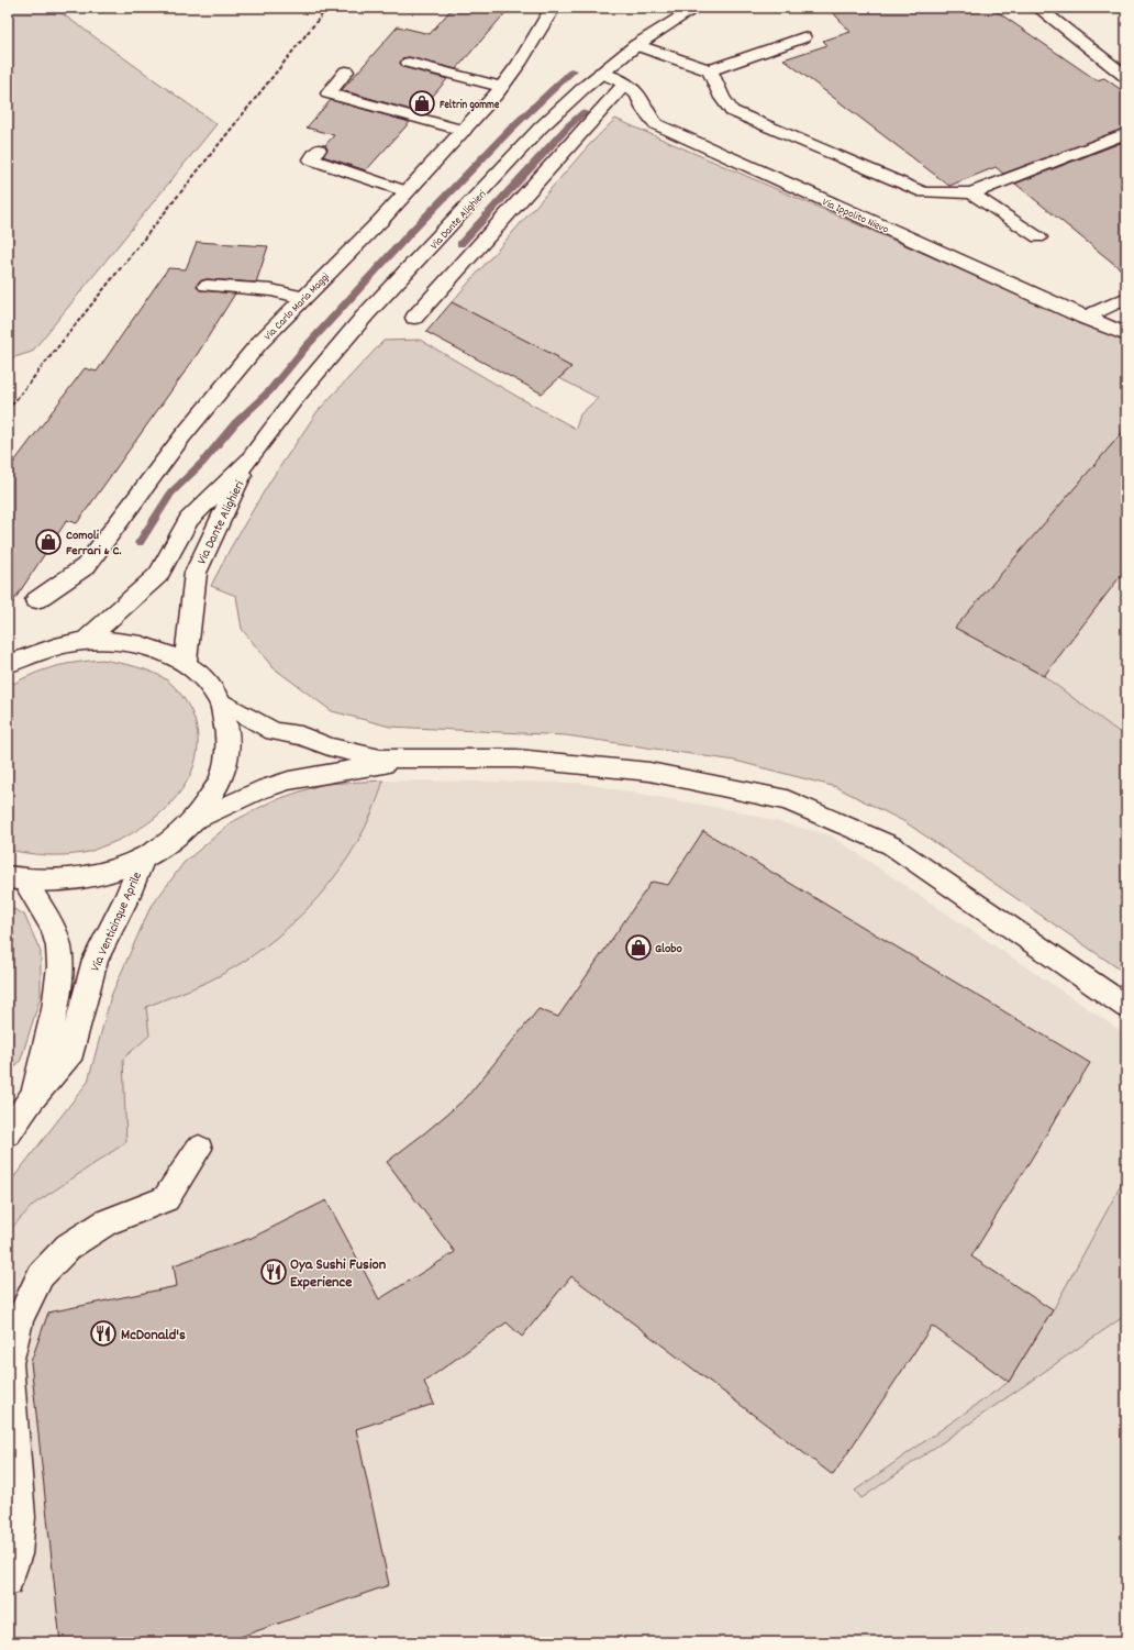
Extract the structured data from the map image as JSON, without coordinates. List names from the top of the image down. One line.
{"streets":{"street":["Via Ippolito Nievo","Via Dante Alighieri","Via Carlo Maria Maggi","Via Venticinque Aprile"]},"crossings":[["Via Ippolito Nievo","Via Dante Alighieri"]],"places":{"shop":["Feltrin gomme","Comoli Ferrari & C.","Globo"],"restaurant":["Oya Sushi Fusion Experience","McDonald's"]}}
